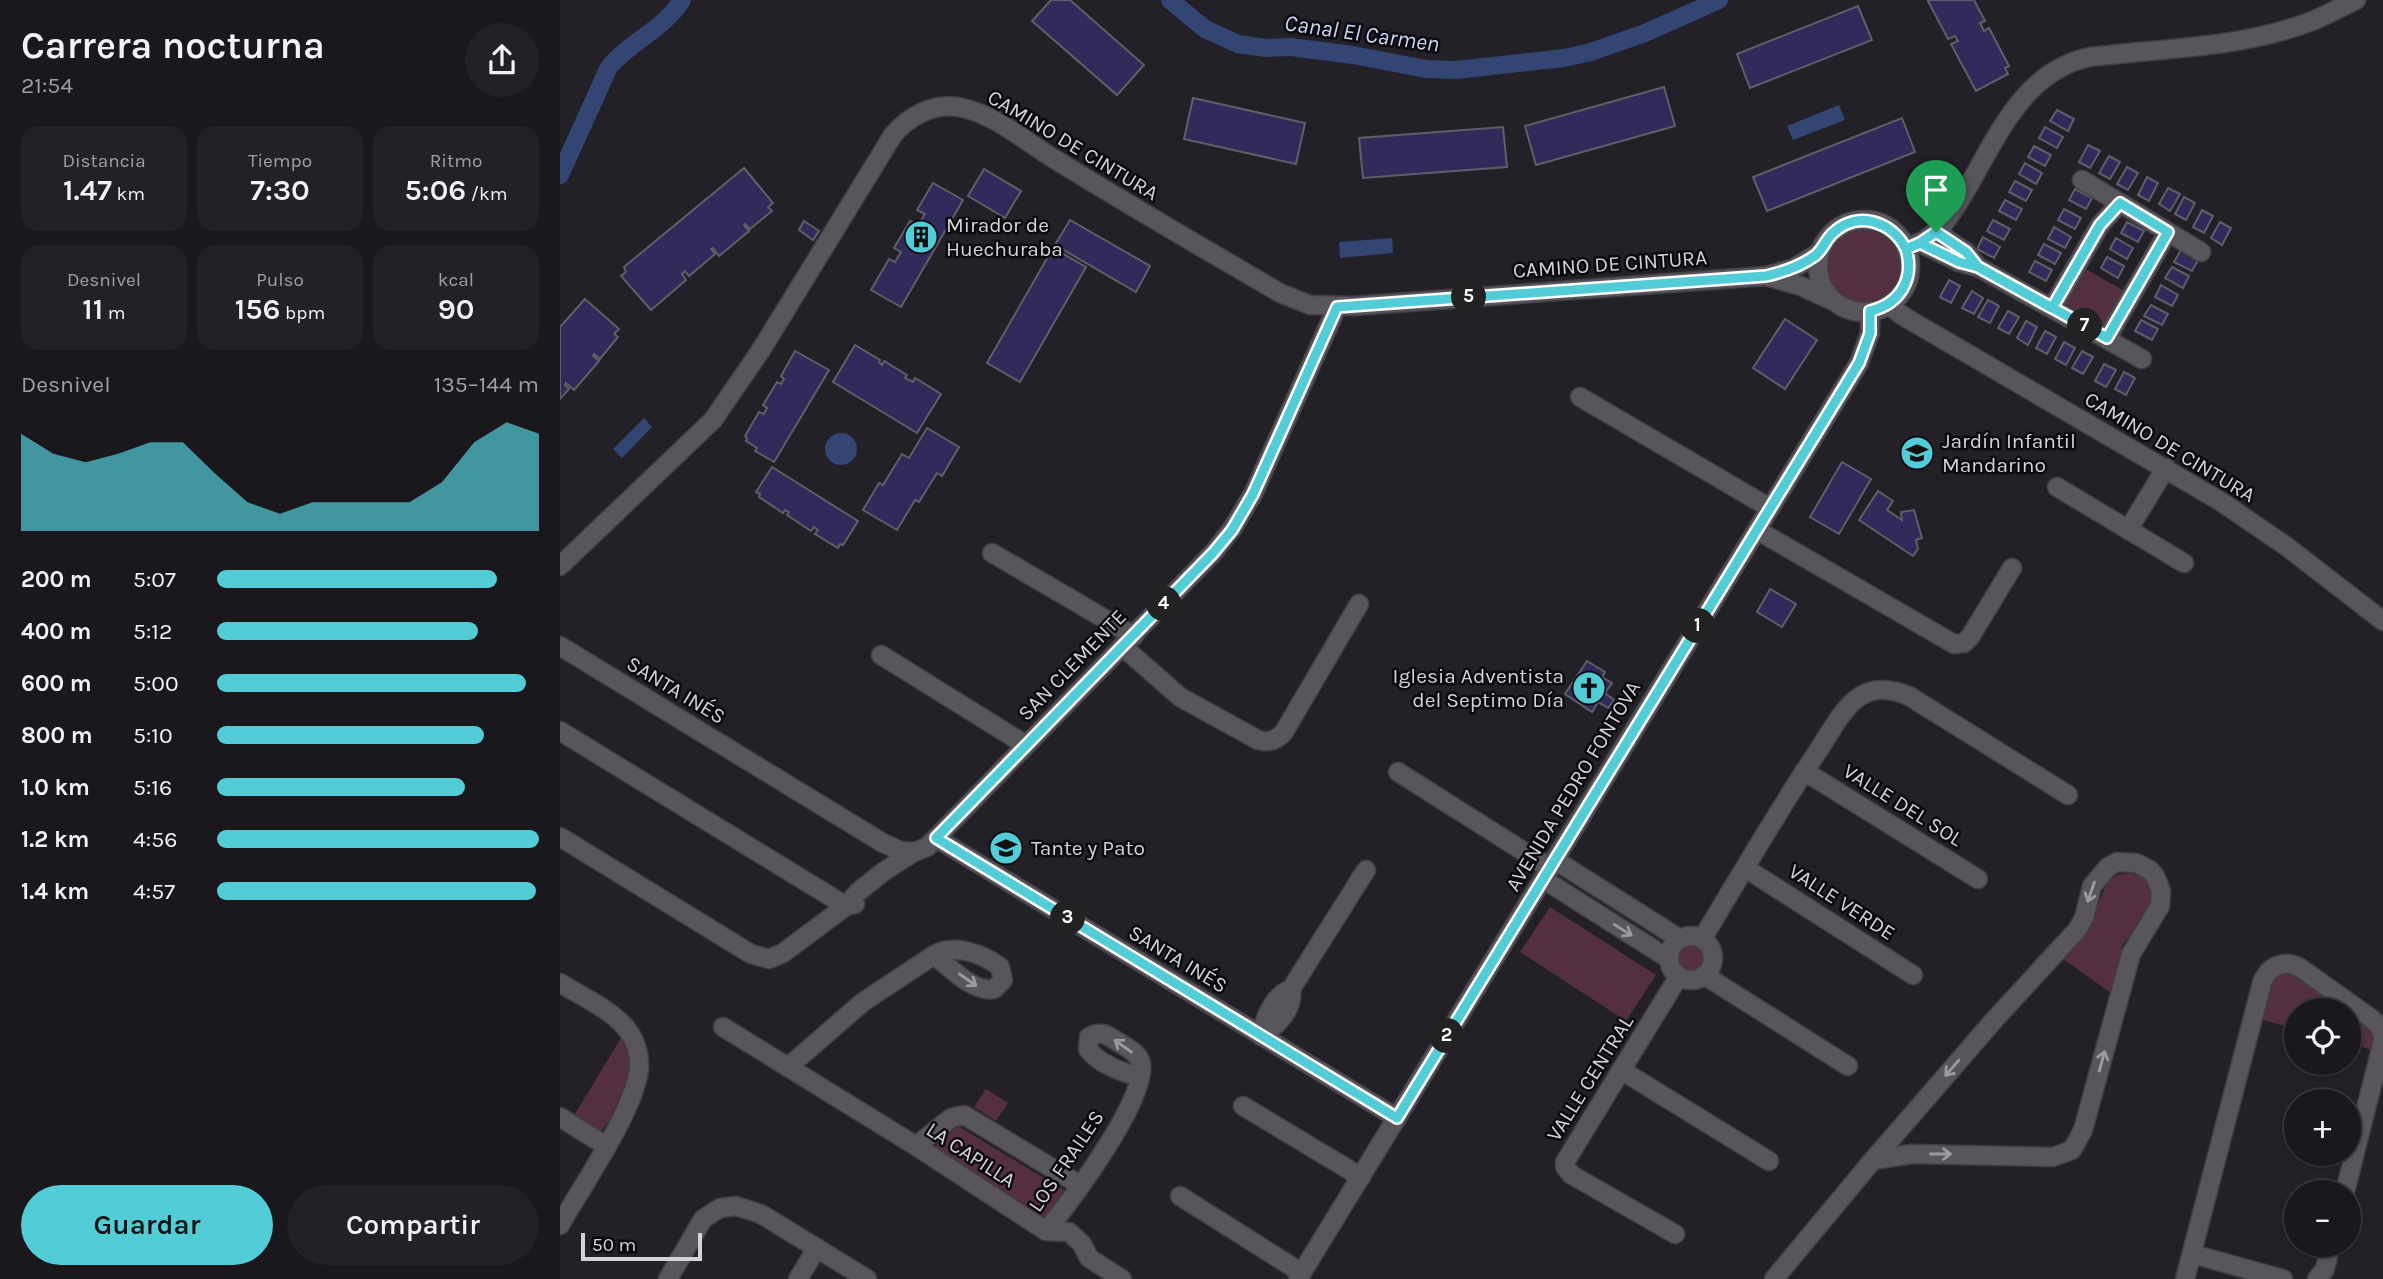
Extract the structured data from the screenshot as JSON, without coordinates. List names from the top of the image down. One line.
{"streets":{"street":["CAMINO DE CINTURA","SAN CLEMENTE","SANTA INÉS","AVENIDA PEDRO FONTOVA","VALLE DEL SOL","VALLE VERDE","VALLE CENTRAL","LA CAPILLA","LOS FRAILES"]},"crossings":[["CAMINO DE CINTURA","SAN CLEMENTE"],["CAMINO DE CINTURA","AVENIDA PEDRO FONTOVA"],["SAN CLEMENTE","SANTA INÉS"],["SANTA INÉS","AVENIDA PEDRO FONTOVA"],["LA CAPILLA","LOS FRAILES"]],"water":["Canal El Carmen"],"places":{"building":["Mirador de Huechuraba"],"school or university":["Jardín Infantil Mandarino","Tante y Pato"],"church":["Iglesia Adventista del Septimo Día"]},"scale_bar":"50 m","page":{"heading":["Carrera nocturna","21:54"],"stats":[["Distancia","1.47 km"],["Tiempo","7:30"],["Ritmo","5:06 /km"],["Desnivel","11 m"],["Pulso","156 bpm"],["kcal","90"]],"pins":["5","7","4","1","3","2"],"chart":["Desnivel","135–144 m"],"list":[{"name":"200 m","note":"5:07"},{"name":"400 m","note":"5:12"},{"name":"600 m","note":"5:00"},{"name":"800 m","note":"5:10"},{"name":"1.0 km","note":"5:16"},{"name":"1.2 km","note":"4:56"},{"name":"1.4 km","note":"4:57"}],"map_buttons":["+","−"],"buttons":["Guardar","Compartir"],"scale":"50 m"}}
